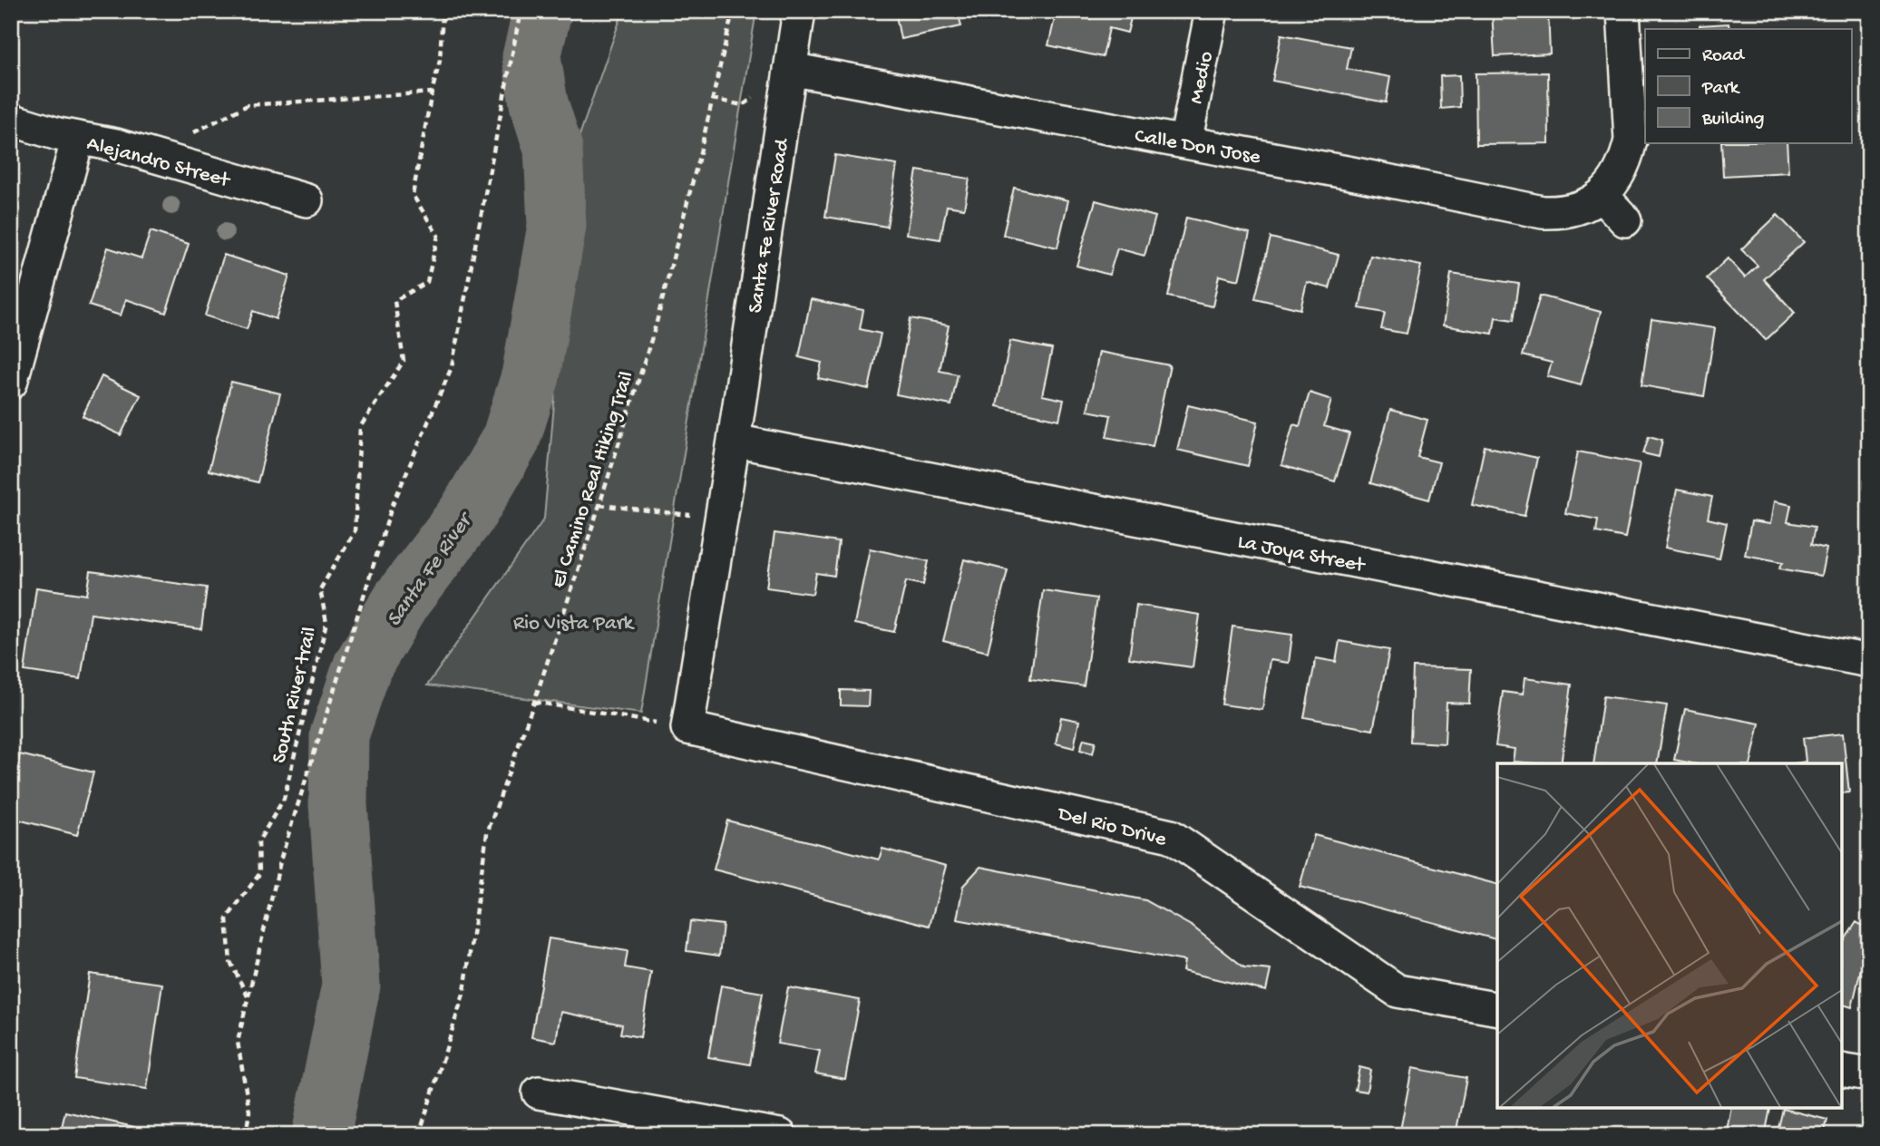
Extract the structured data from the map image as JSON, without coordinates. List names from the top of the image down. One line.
{"streets":{"street":["Medio","Calle Don Jose","Alejandro Street","Santa Fe River Road","La Joya Street","Del Rio Drive"],"path":["El Camino Real Hiking Trail","South River trail"]},"crossings":[["Medio","Calle Don Jose"],["Calle Don Jose","Santa Fe River Road"],["Santa Fe River Road","La Joya Street"],["Santa Fe River Road","Del Rio Drive"]],"water":["Santa Fe River"],"parks":["Rio Vista Park"],"legend":["Road","Park","Building"]}
